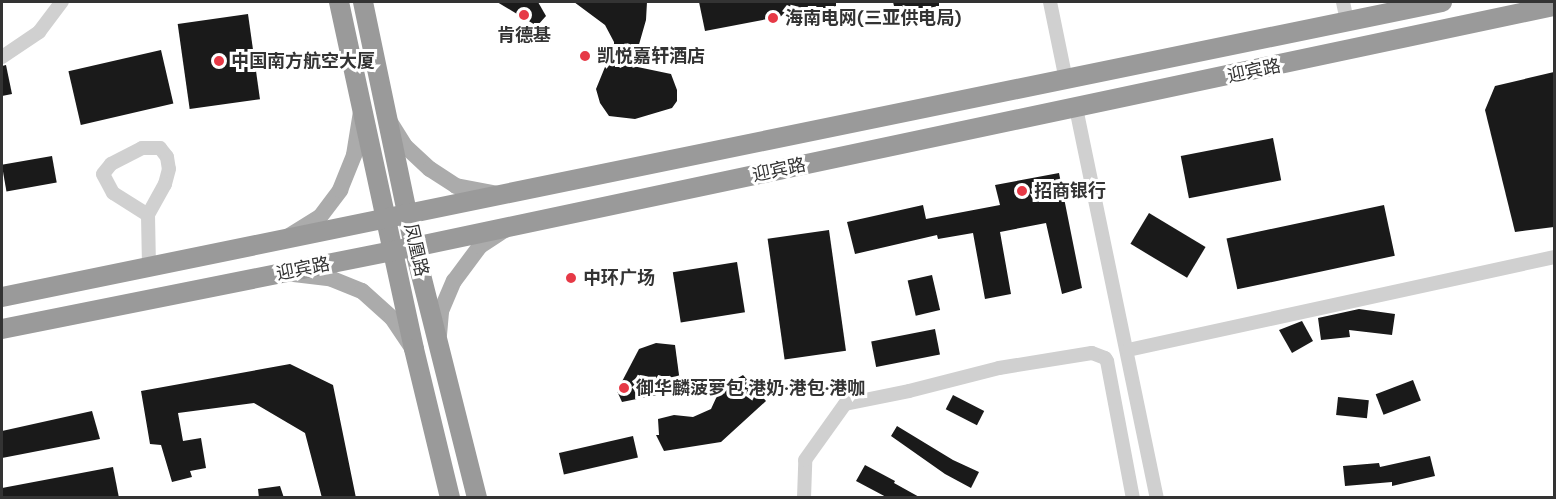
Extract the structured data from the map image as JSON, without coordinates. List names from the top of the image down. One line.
{"streets":{"highway":["迎宾路","凤凰路"]},"crossings":[["迎宾路","凤凰路"]],"places":["肯德基","海南电网(三亚供电局)","凯悦嘉轩酒店","中国南方航空大厦","招商银行","中环广场","御华麟菠萝包 港奶·港包·港咖"]}
